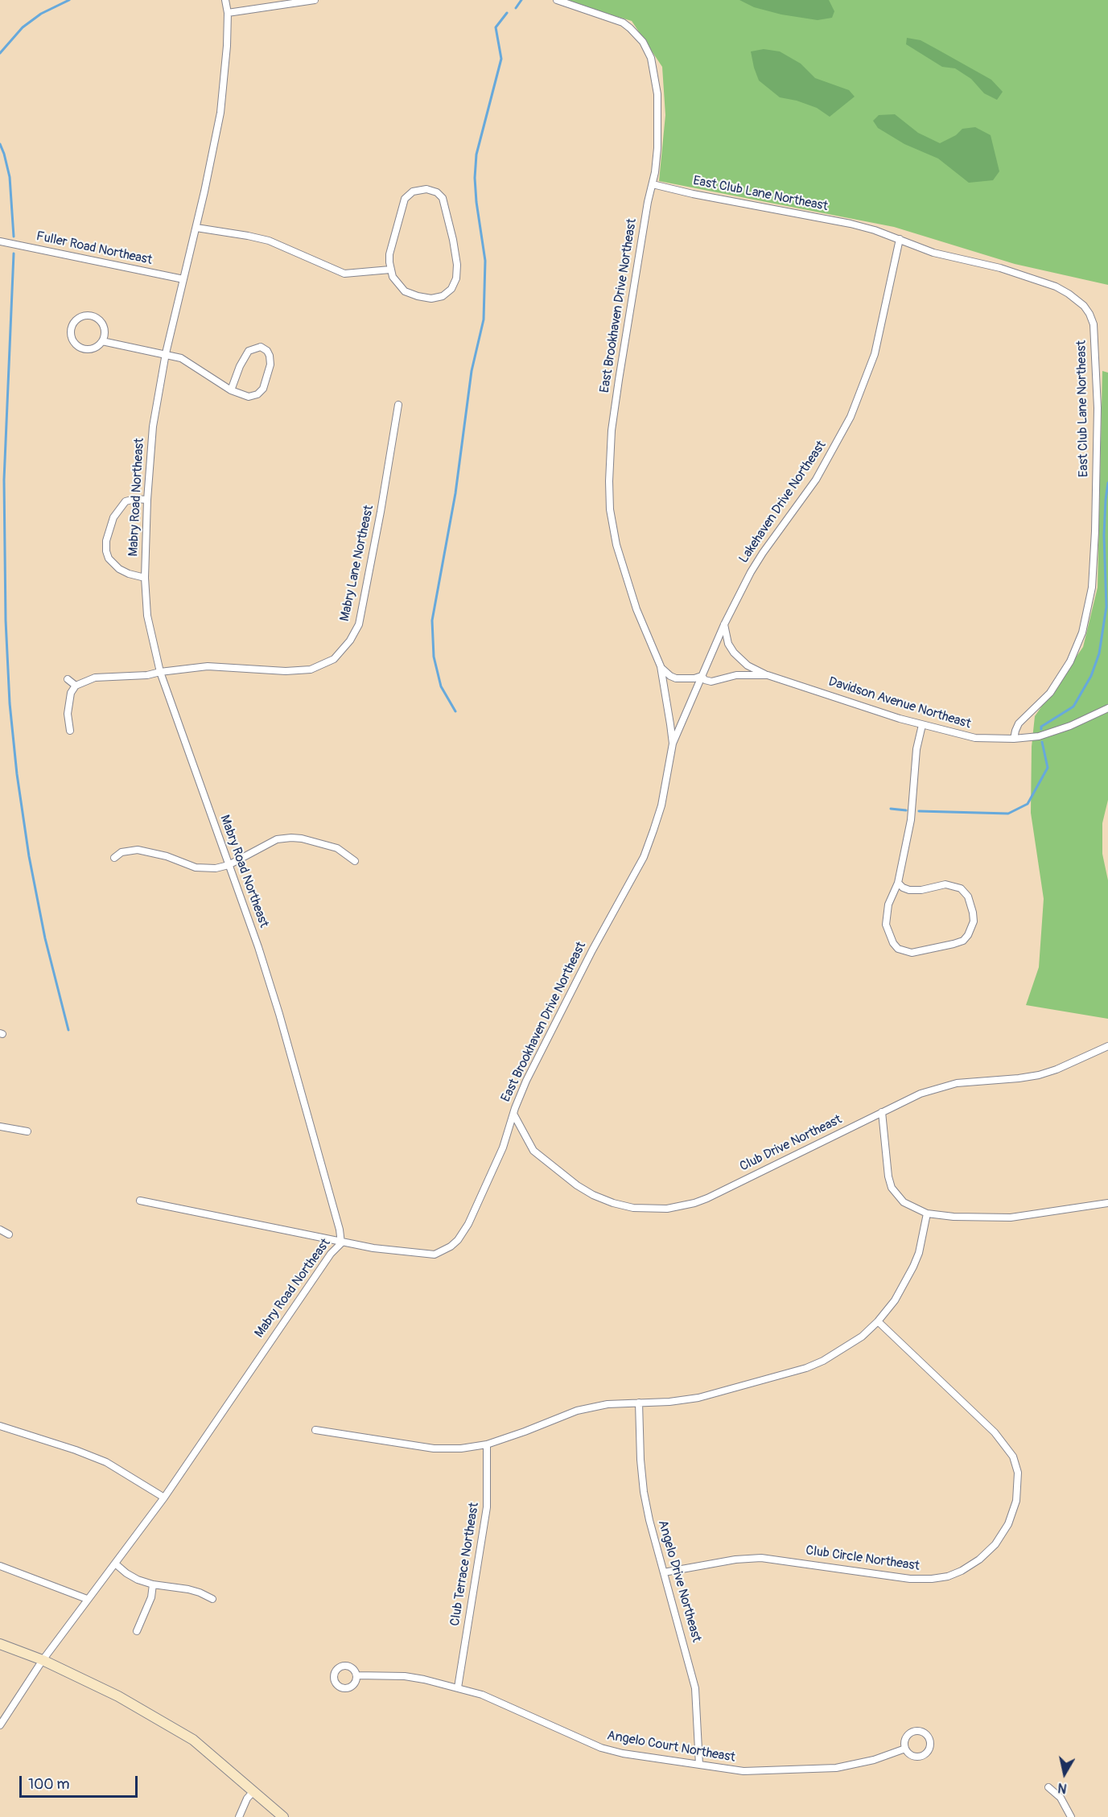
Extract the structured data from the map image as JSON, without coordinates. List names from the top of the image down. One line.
{"streets":{"street":["East Club Lane Northeast","Fuller Road Northeast","East Brookhaven Drive Northeast","Mabry Road Northeast","Lakehaven Drive Northeast","Mabry Lane Northeast","Davidson Avenue Northeast","Club Drive Northeast","Club Circle Northeast","Club Terrace Northeast","Angelo Drive Northeast","Angelo Court Northeast"]},"crossings":[["East Club Lane Northeast","East Brookhaven Drive Northeast"],["East Club Lane Northeast","Lakehaven Drive Northeast"],["East Club Lane Northeast","Davidson Avenue Northeast"],["Fuller Road Northeast","Mabry Road Northeast"],["East Brookhaven Drive Northeast","Mabry Road Northeast"],["East Brookhaven Drive Northeast","Lakehaven Drive Northeast"],["East Brookhaven Drive Northeast","Club Drive Northeast"],["Mabry Road Northeast","Mabry Lane Northeast"],["Lakehaven Drive Northeast","Davidson Avenue Northeast"],["Club Circle Northeast","Angelo Drive Northeast"],["Club Terrace Northeast","Angelo Court Northeast"],["Angelo Drive Northeast","Angelo Court Northeast"]],"scale_bar":"100 m","north":"bottom"}
